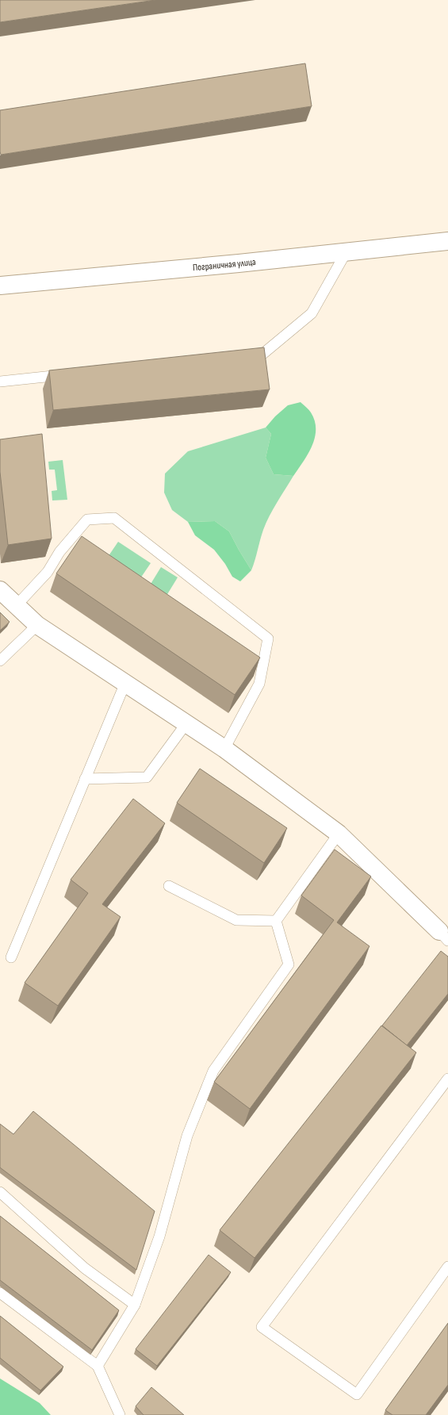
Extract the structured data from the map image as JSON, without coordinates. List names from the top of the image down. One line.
{"streets":{"street":["Пограничная улица"]}}
